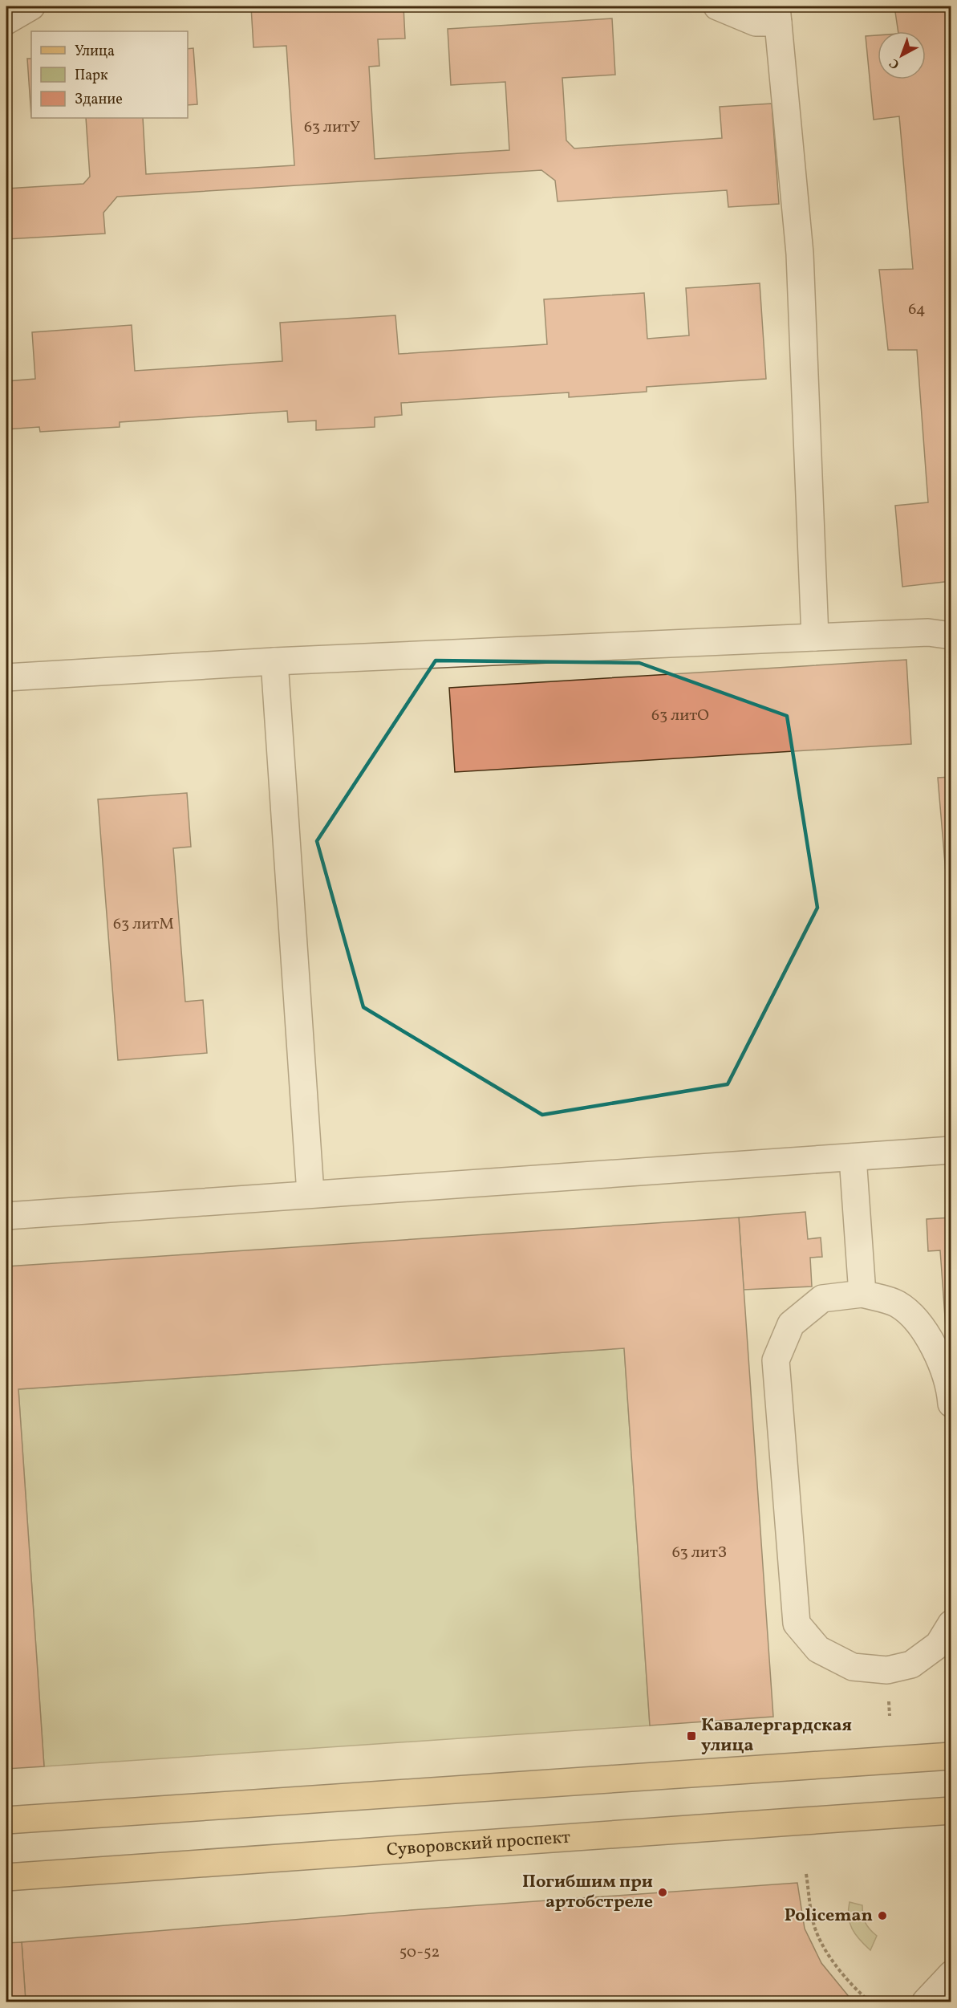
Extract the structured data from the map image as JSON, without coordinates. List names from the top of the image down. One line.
{"streets":{"main road":["Суворовский проспект"]},"places":{"transit":["Кавалергардская улица"],"other":["Погибшим при артобстреле","Policeman"]},"house_numbers":["63 литУ","64","63 литО","63 литМ","63 литЗ","50-52"],"legend":["Улица","Парк","Здание"],"north":"bottom left"}
